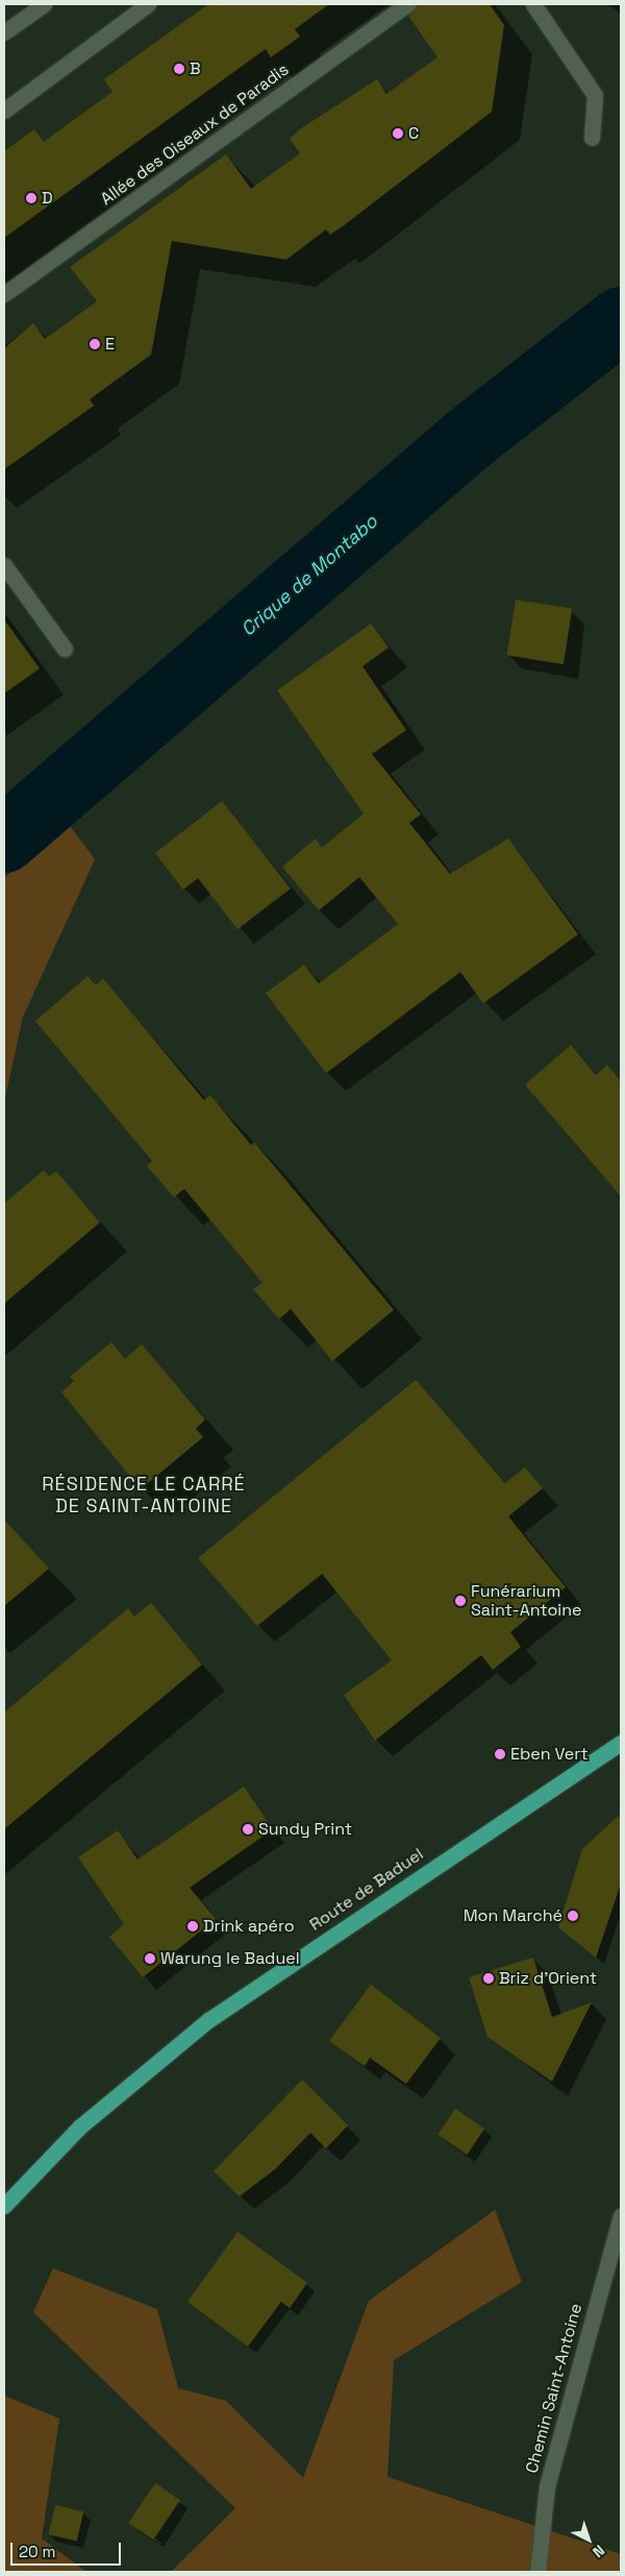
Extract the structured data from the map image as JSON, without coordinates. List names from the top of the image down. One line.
{"streets":{"main road":["Route de Baduel"],"street":["Allée des Oiseaux de Paradis","Chemin Saint-Antoine"]},"districts":["RÉSIDENCE LE CARRÉ DE SAINT-ANTOINE"],"water":["Crique de Montabo"],"places":["B","C","D","E","Funérarium Saint-Antoine","Eben Vert","Sundy Print","Mon Marché","Drink apéro","Warung le Baduel","Briz d'Orient"],"scale_bar":"20 m","north":"bottom right"}
